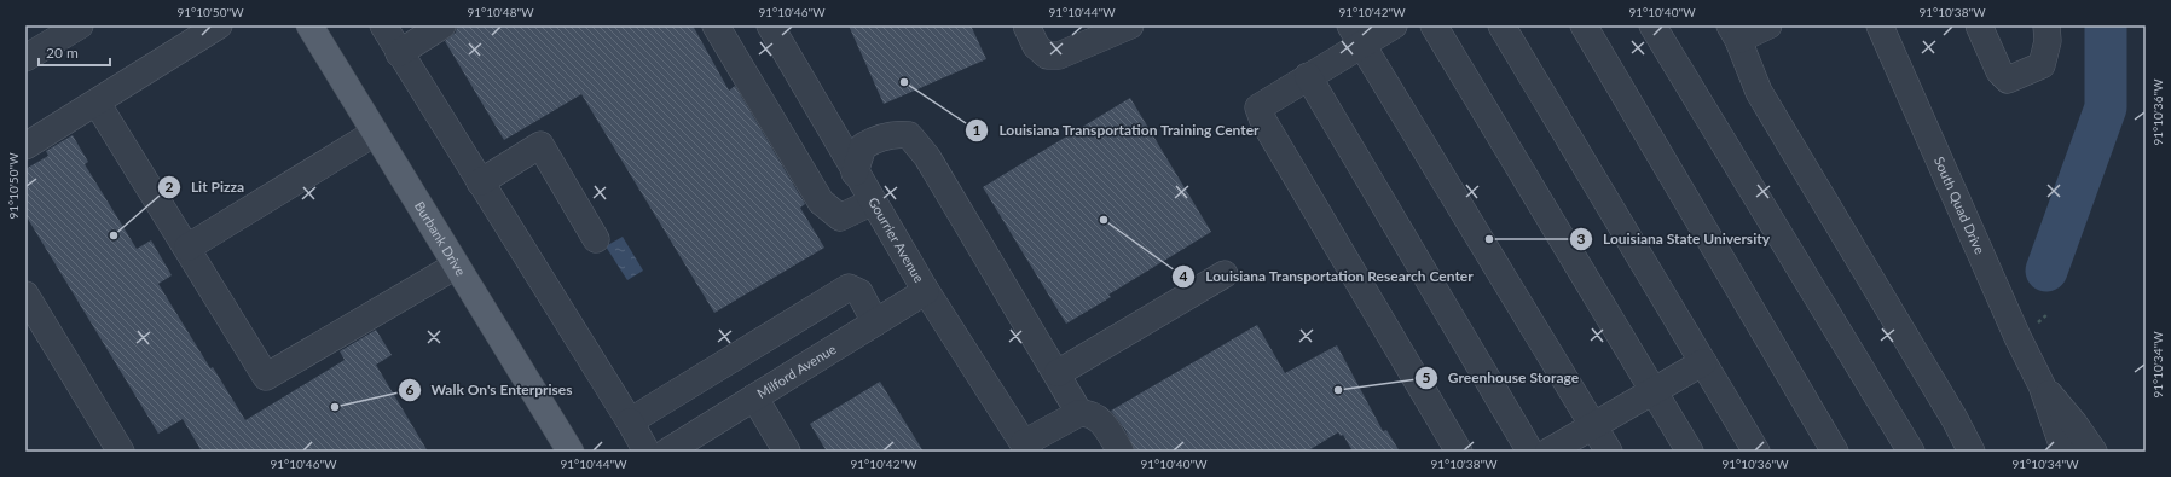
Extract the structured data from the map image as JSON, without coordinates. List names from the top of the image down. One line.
{"streets":{"main road":["Burbank Drive"],"street":["South Quad Drive","Gourrier Avenue","Milford Avenue"]},"crossings":[["Gourrier Avenue","Milford Avenue"]],"places":["Louisiana Transportation Training Center","Louisiana Transportation Research Center","Lit Pizza","Louisiana State University","Greenhouse Storage","Walk On's Enterprises"],"scale_bar":"20 m","coordinates":["91°10'50\"W","91°10'48\"W","91°10'46\"W","91°10'44\"W","91°10'42\"W","91°10'40\"W","91°10'38\"W","91°10'36\"W","91°10'34\"W"]}
